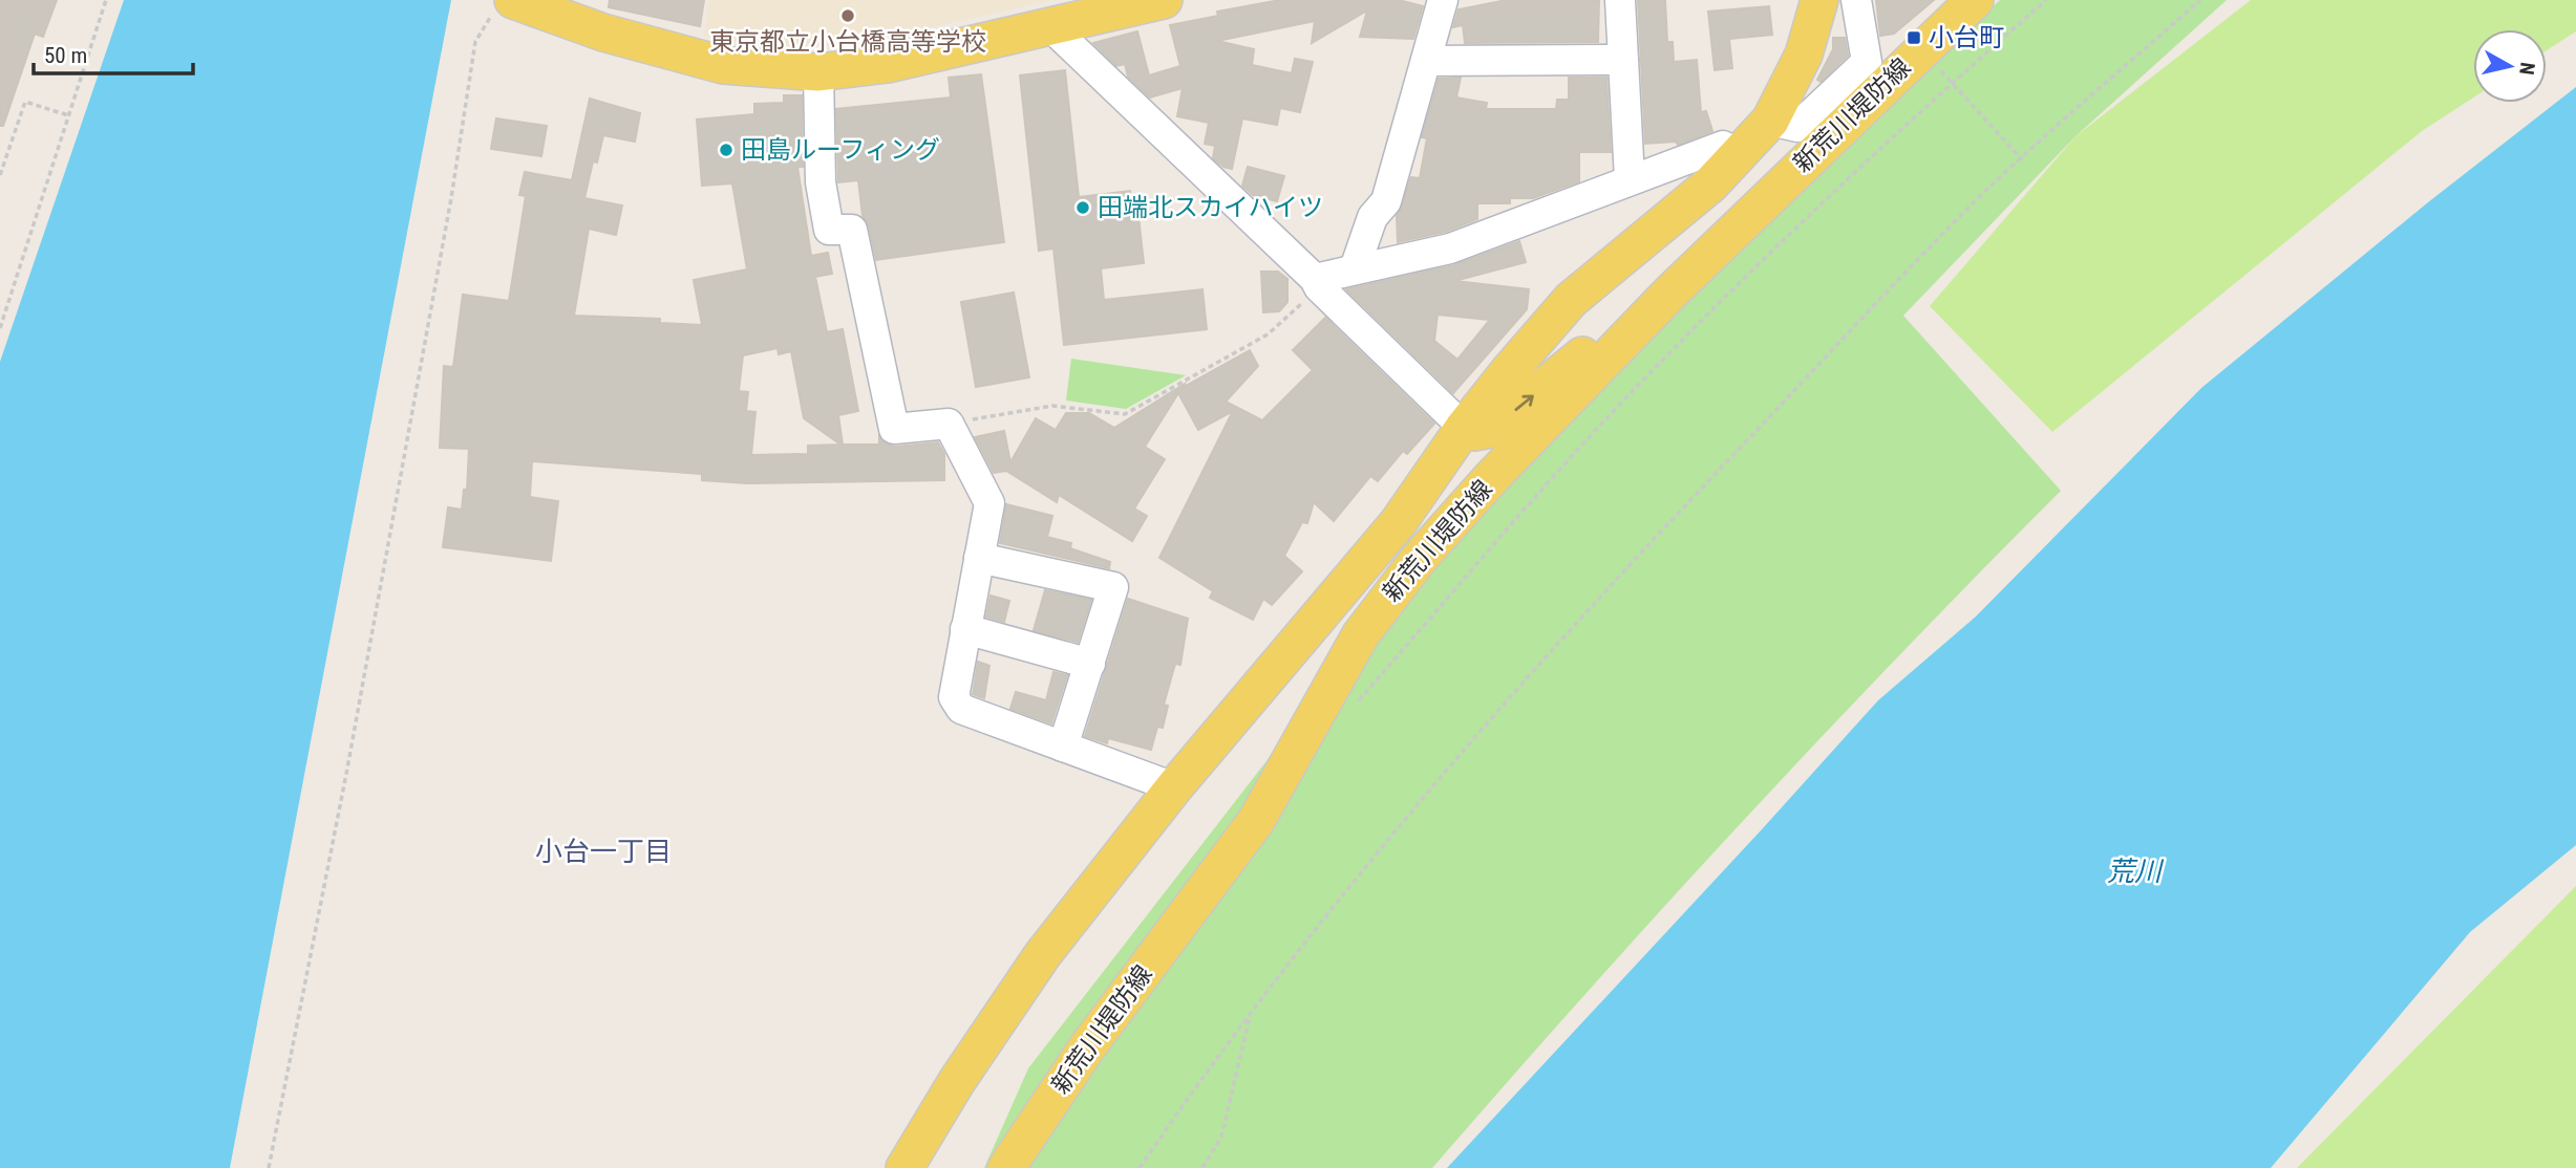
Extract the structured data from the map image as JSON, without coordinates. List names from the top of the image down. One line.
{"streets":{"main road":["新荒川堤防線"]},"districts":["小台一丁目"],"water":["荒川"],"places":{"other":["東京都立小台橋高等学校","田島ルーフィング","田端北スカイハイツ"],"transit":["小台町"]},"scale_bar":"50 m","north":"right"}
